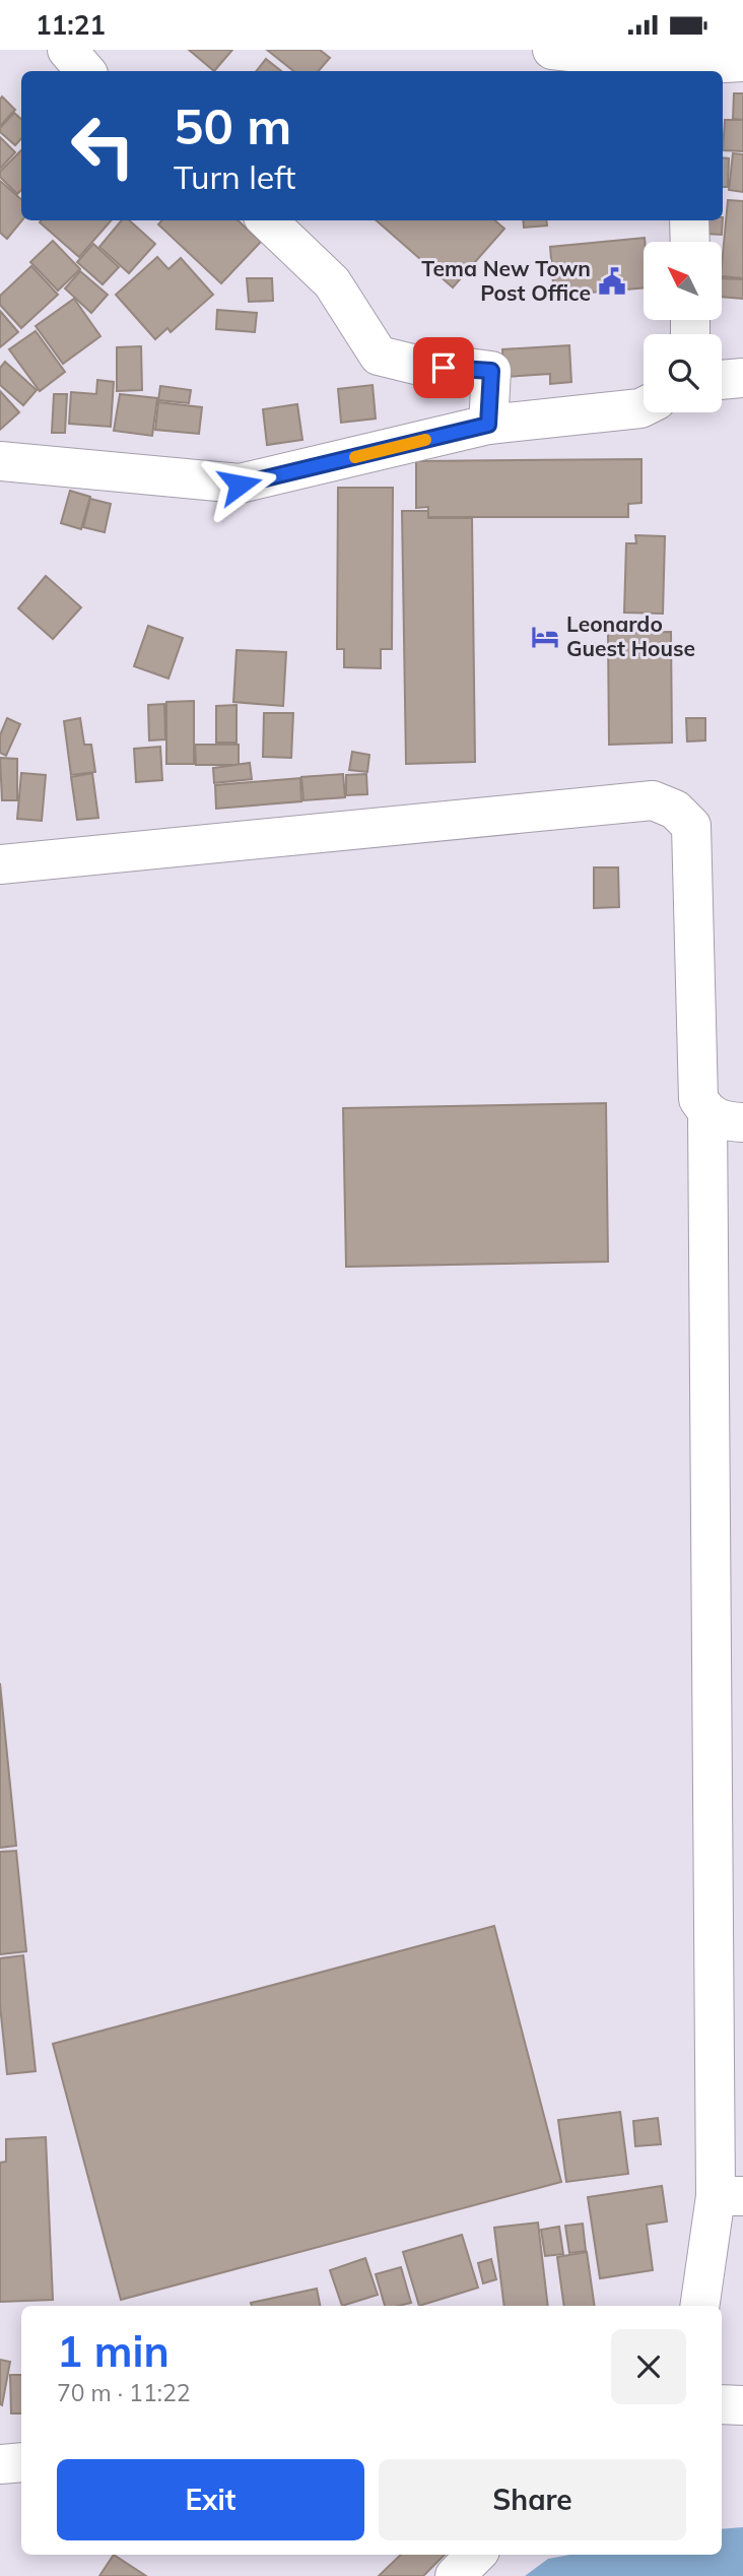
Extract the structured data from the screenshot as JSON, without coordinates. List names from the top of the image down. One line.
{"places":{"public building":["Tema New Town Post Office"],"hotel":["Leonardo Guest House"]},"north":"top left","page":{"status":"11:21","turn":["50 m","Turn left"],"heading":["1 min","70 m · 11:22"],"buttons":["Exit","Share"]}}
